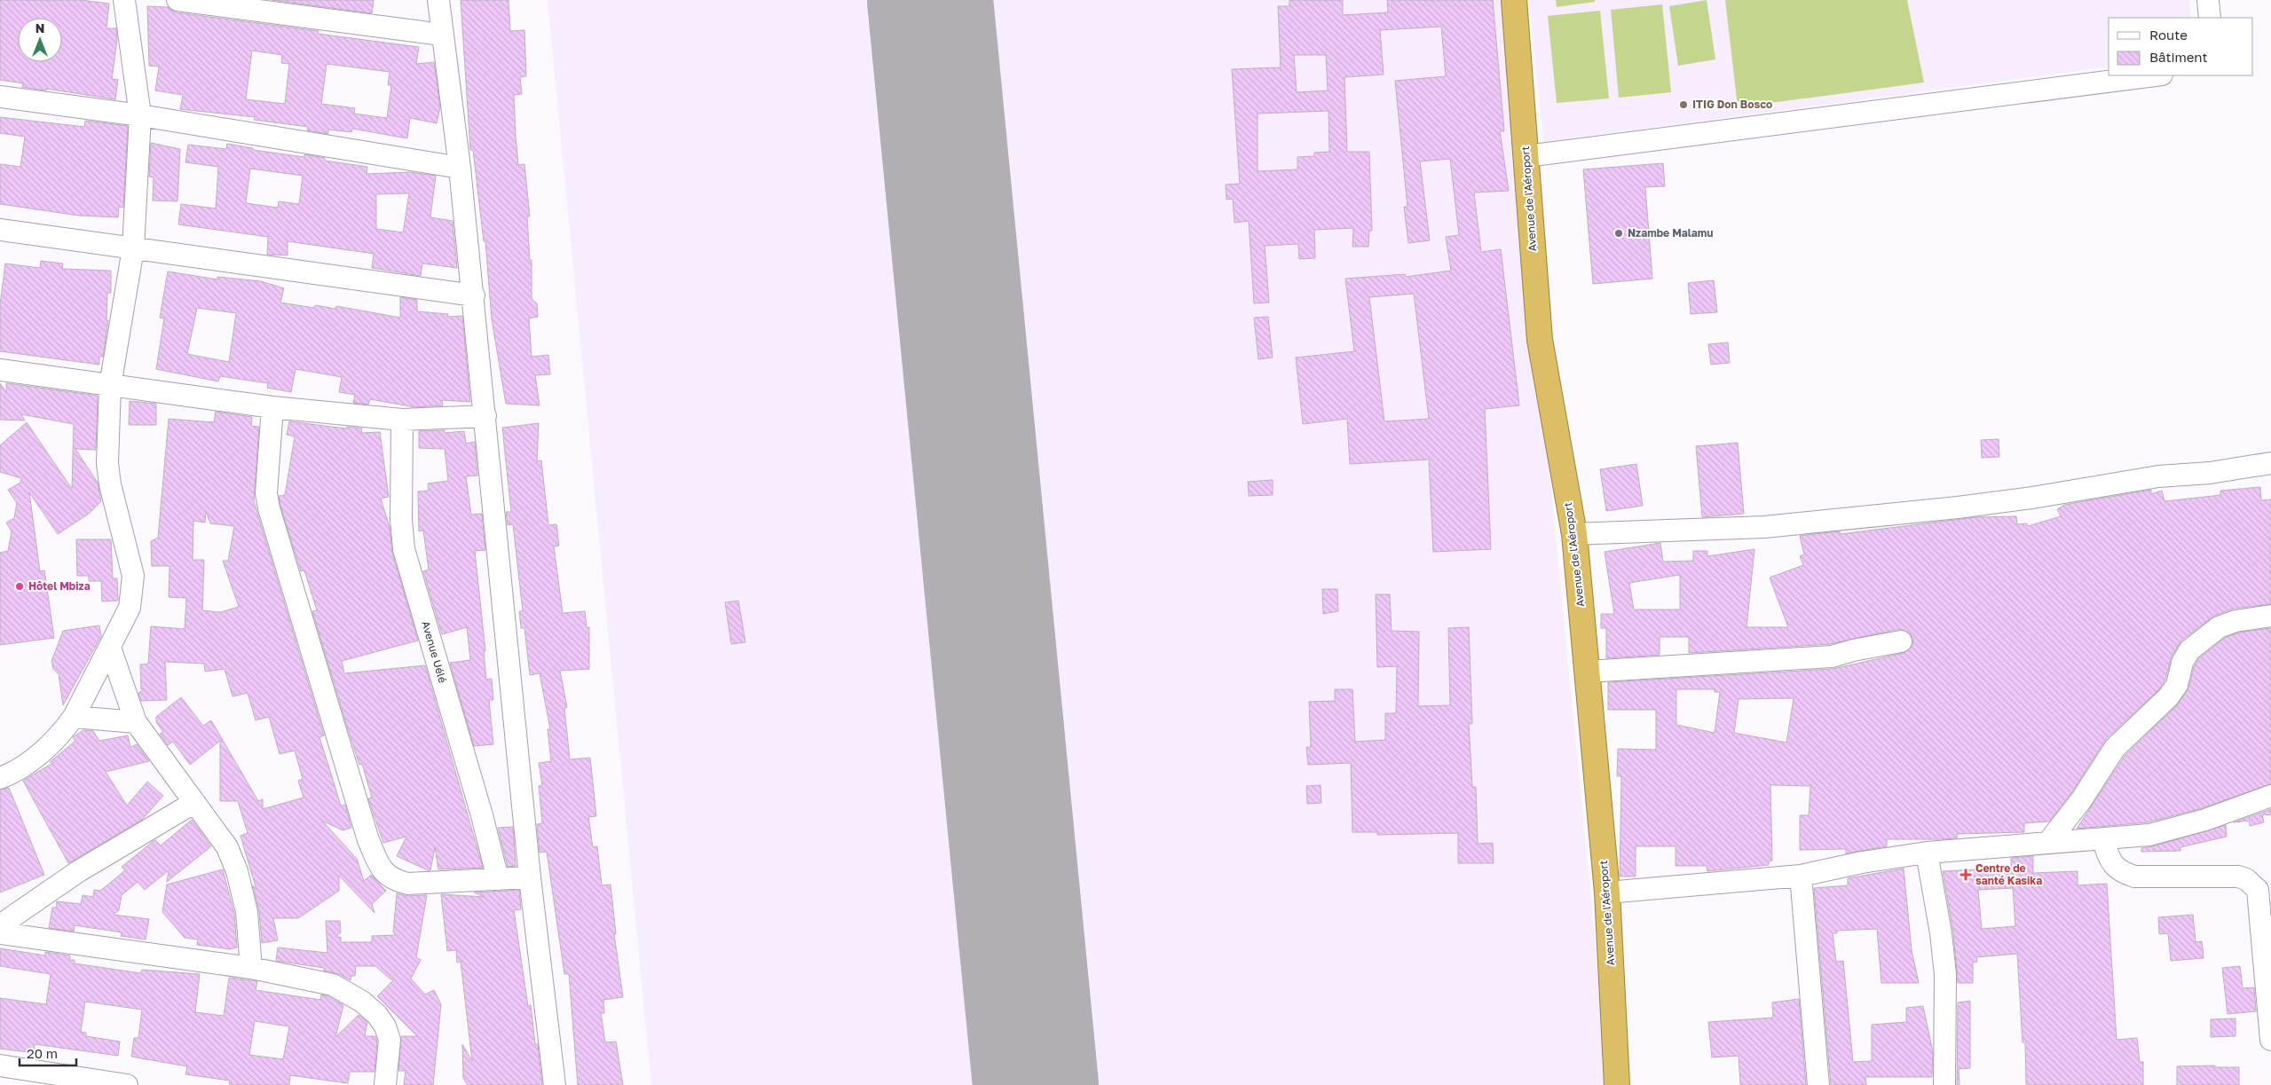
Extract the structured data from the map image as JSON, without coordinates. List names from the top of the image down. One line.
{"streets":{"highway":["Avenue de l'Aéroport"],"street":["Avenue Uélé"]},"places":{"other":["ITIG Don Bosco","Nzambe Malamu","Hôtel Mbiza"],"health":["Centre de santé Kasika"]},"legend":["Route","Bâtiment"],"scale_bar":"20 m","north":"top"}
